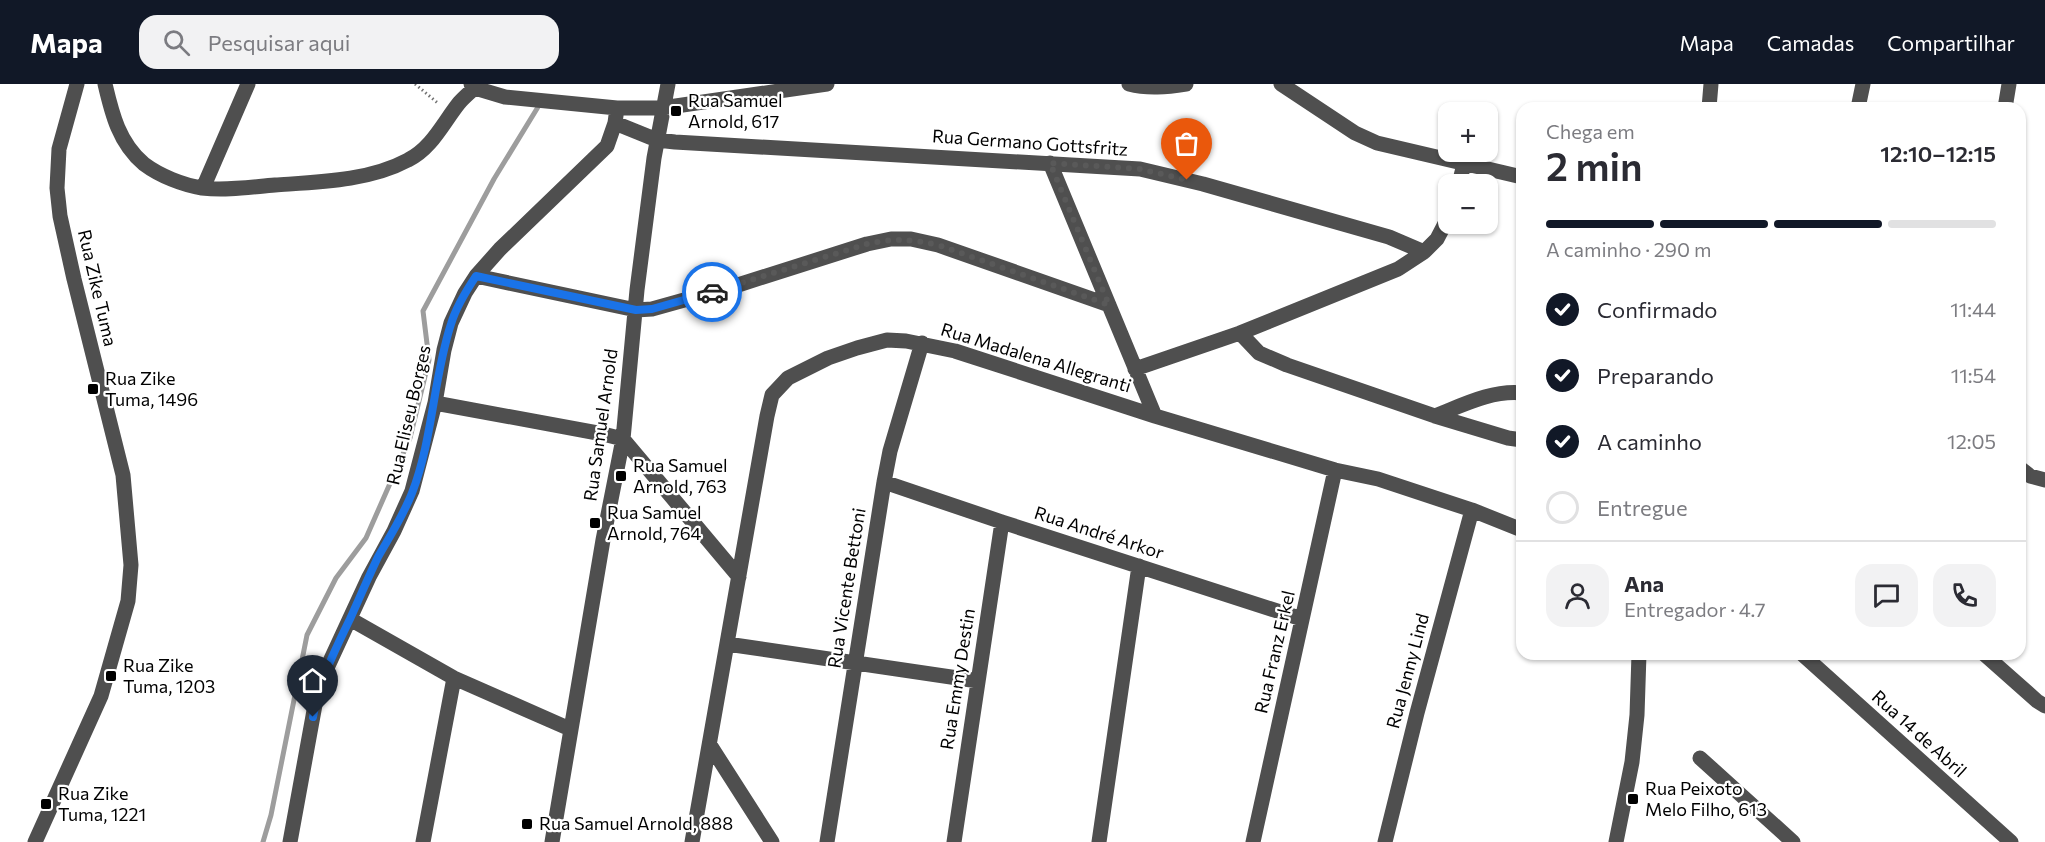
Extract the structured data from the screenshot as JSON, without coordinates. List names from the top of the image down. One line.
{"streets":{"street":["Rua Germano Gottsfritz","Rua Zike Tuma","Rua Madalena Allegranti","Rua Eliseu Borges","Rua Samuel Arnold","Rua André Arkor","Rua Vicente Bettoni","Rua Franz Erkel","Rua Jenny Lind","Rua Emmy Destin","Rua 14 de Abril"]},"crossings":[["Rua Germano Gottsfritz","Rua Eliseu Borges"],["Rua Germano Gottsfritz","Rua Samuel Arnold"],["Rua Madalena Allegranti","Rua Vicente Bettoni"],["Rua Madalena Allegranti","Rua Franz Erkel"],["Rua Madalena Allegranti","Rua Jenny Lind"],["Rua André Arkor","Rua Vicente Bettoni"],["Rua André Arkor","Rua Franz Erkel"],["Rua André Arkor","Rua Emmy Destin"]],"places":{"transit":["Rua Samuel Arnold, 617","Rua Zike Tuma, 1496","Rua Samuel Arnold, 763","Rua Samuel Arnold, 764","Rua Zike Tuma, 1203","Rua Peixoto Melo Filho, 613","Rua Zike Tuma, 1221","Rua Samuel Arnold, 888"]},"page":{"header":"Mapa","search":"Pesquisar aqui","nav":["Mapa","Camadas","Compartilhar"],"map_buttons":["+","−"],"heading":["2 min","Chega em","12:10–12:15"],"panel":["Ana","Entregador · 4.7"],"bar":"A caminho · 290 m","list":[["Confirmado","11:44"],["Preparando","11:54"],["A caminho","12:05"],"Entregue"]}}
